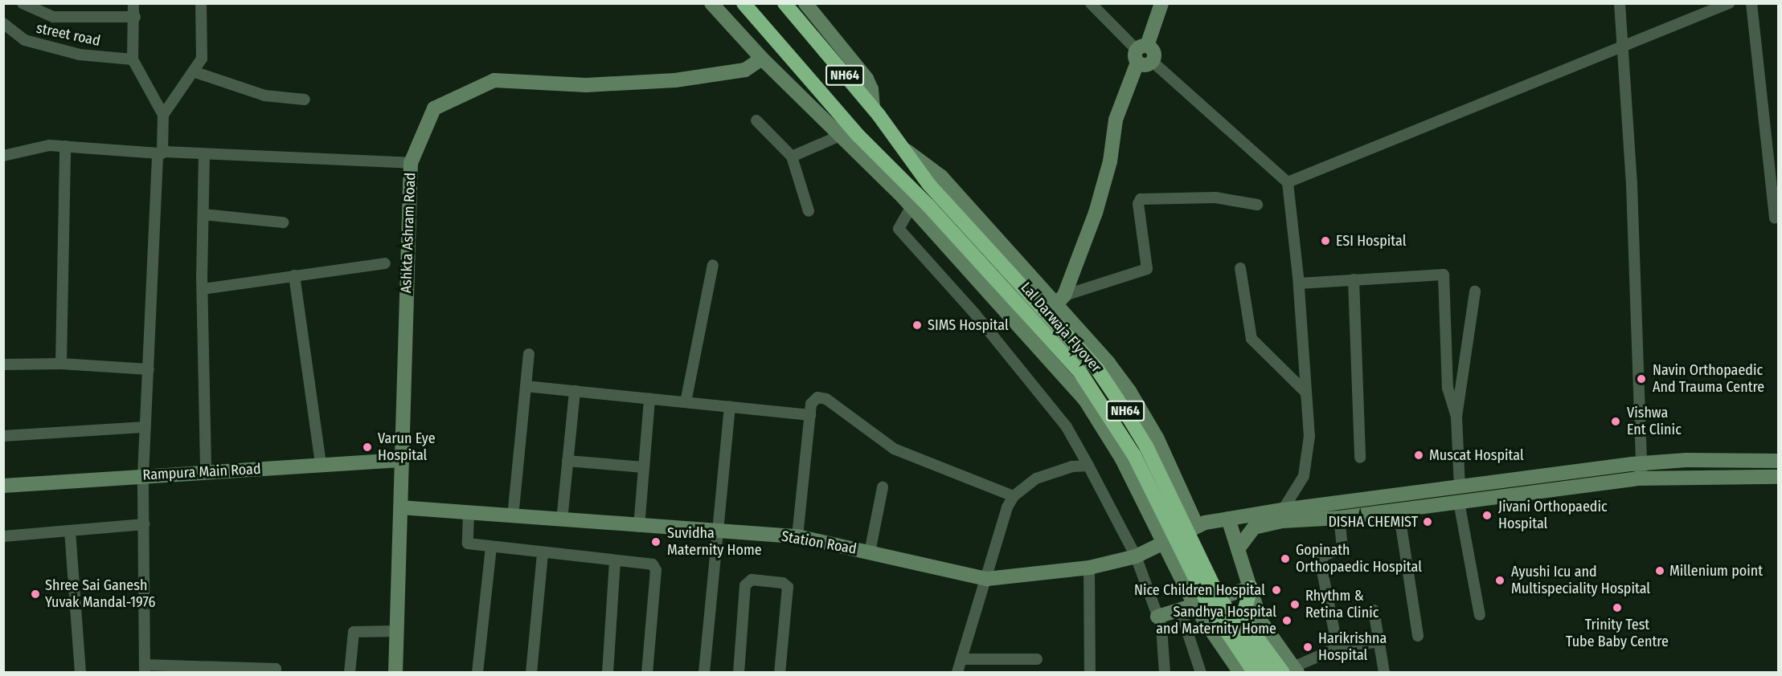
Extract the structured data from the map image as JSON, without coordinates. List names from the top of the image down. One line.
{"streets":{"highway":["NH64","Lal Darwaja Flyover"],"street":["street road","Ashkta Ashram Road","Rampura Main Road","Station Road"]},"crossings":[["NH64","Lal Darwaja Flyover"],["Ashkta Ashram Road","Rampura Main Road"],["Ashkta Ashram Road","Station Road"]],"places":["ESI Hospital","SIMS Hospital","Navin Orthopaedic And Trauma Centre","Vishwa Ent Clinic","Varun Eye Hospital","Muscat Hospital","Jivani Orthopaedic Hospital","DISHA CHEMIST","Suvidha Maternity Home","Gopinath Orthopaedic Hospital","Millenium point","Ayushi Icu and Multispeciality Hospital","Nice Children Hospital","Shree Sai Ganesh Yuvak Mandal-1976","Rhythm & Retina Clinic","Trinity Test Tube Baby Centre","Sandhya Hospital and Maternity Home","Harikrishna Hospital"]}
